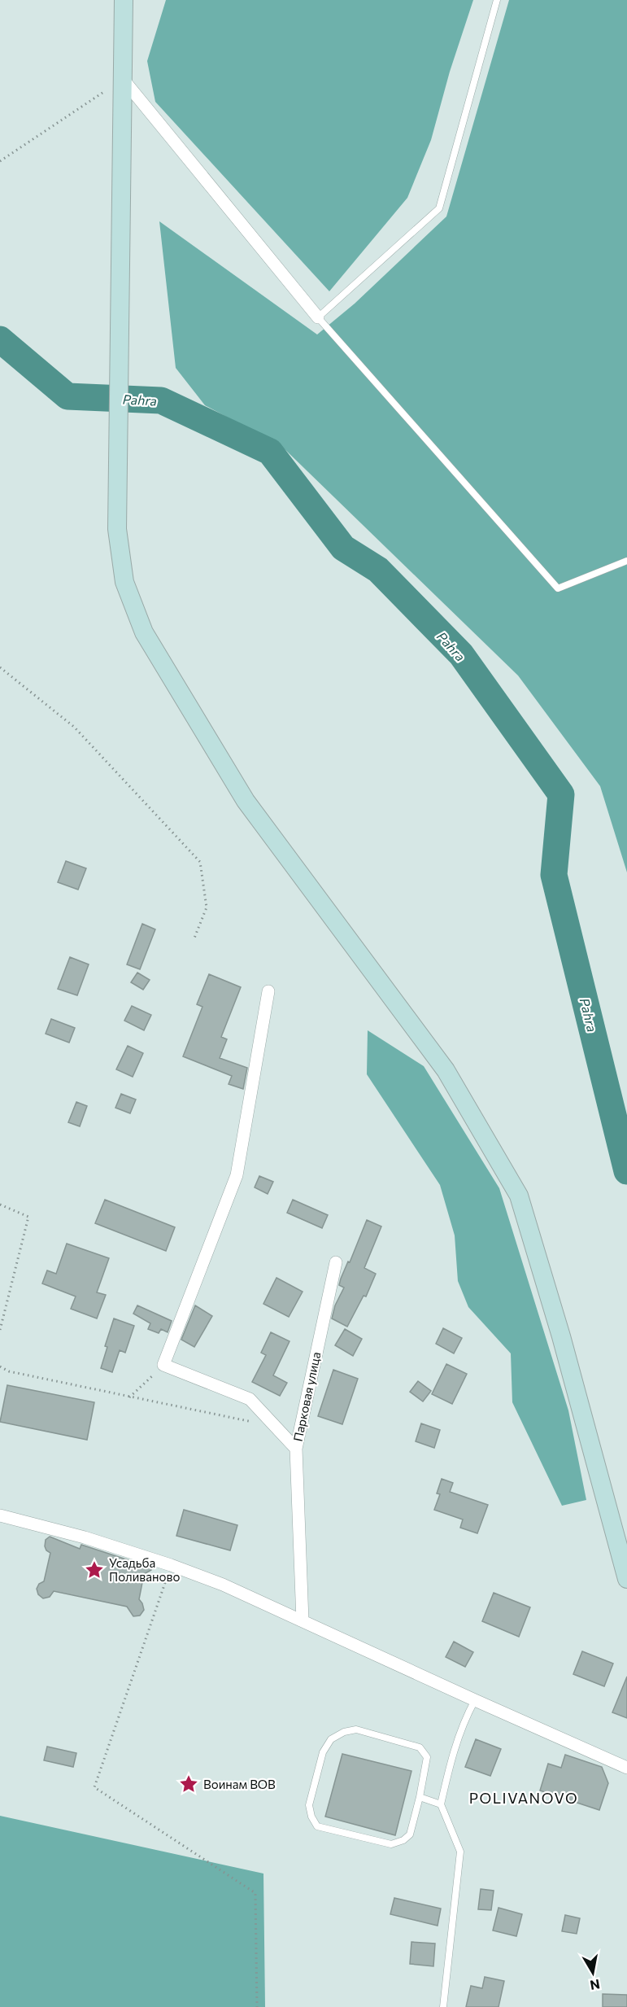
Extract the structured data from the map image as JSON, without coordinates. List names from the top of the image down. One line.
{"streets":{"street":["Парковая улица"]},"districts":["POLIVANOVO"],"water":["Pahra"],"places":{"place":["Усадьба Поливаново","Воинам ВОВ"]},"north":"bottom"}
